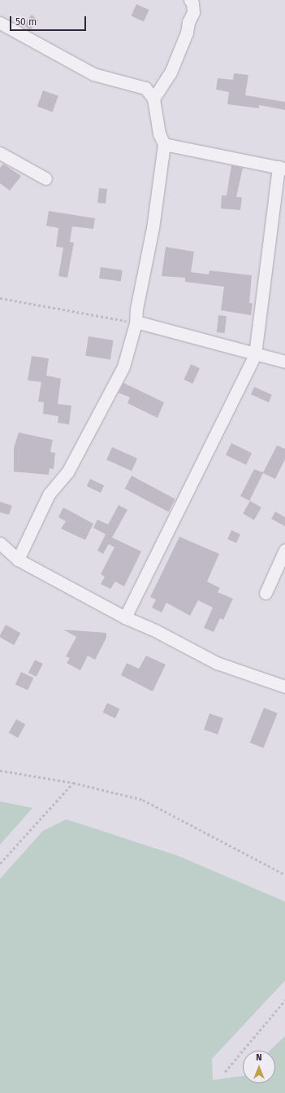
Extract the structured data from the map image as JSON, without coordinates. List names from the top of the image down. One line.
{"scale_bar":"50 m","north":"top"}
